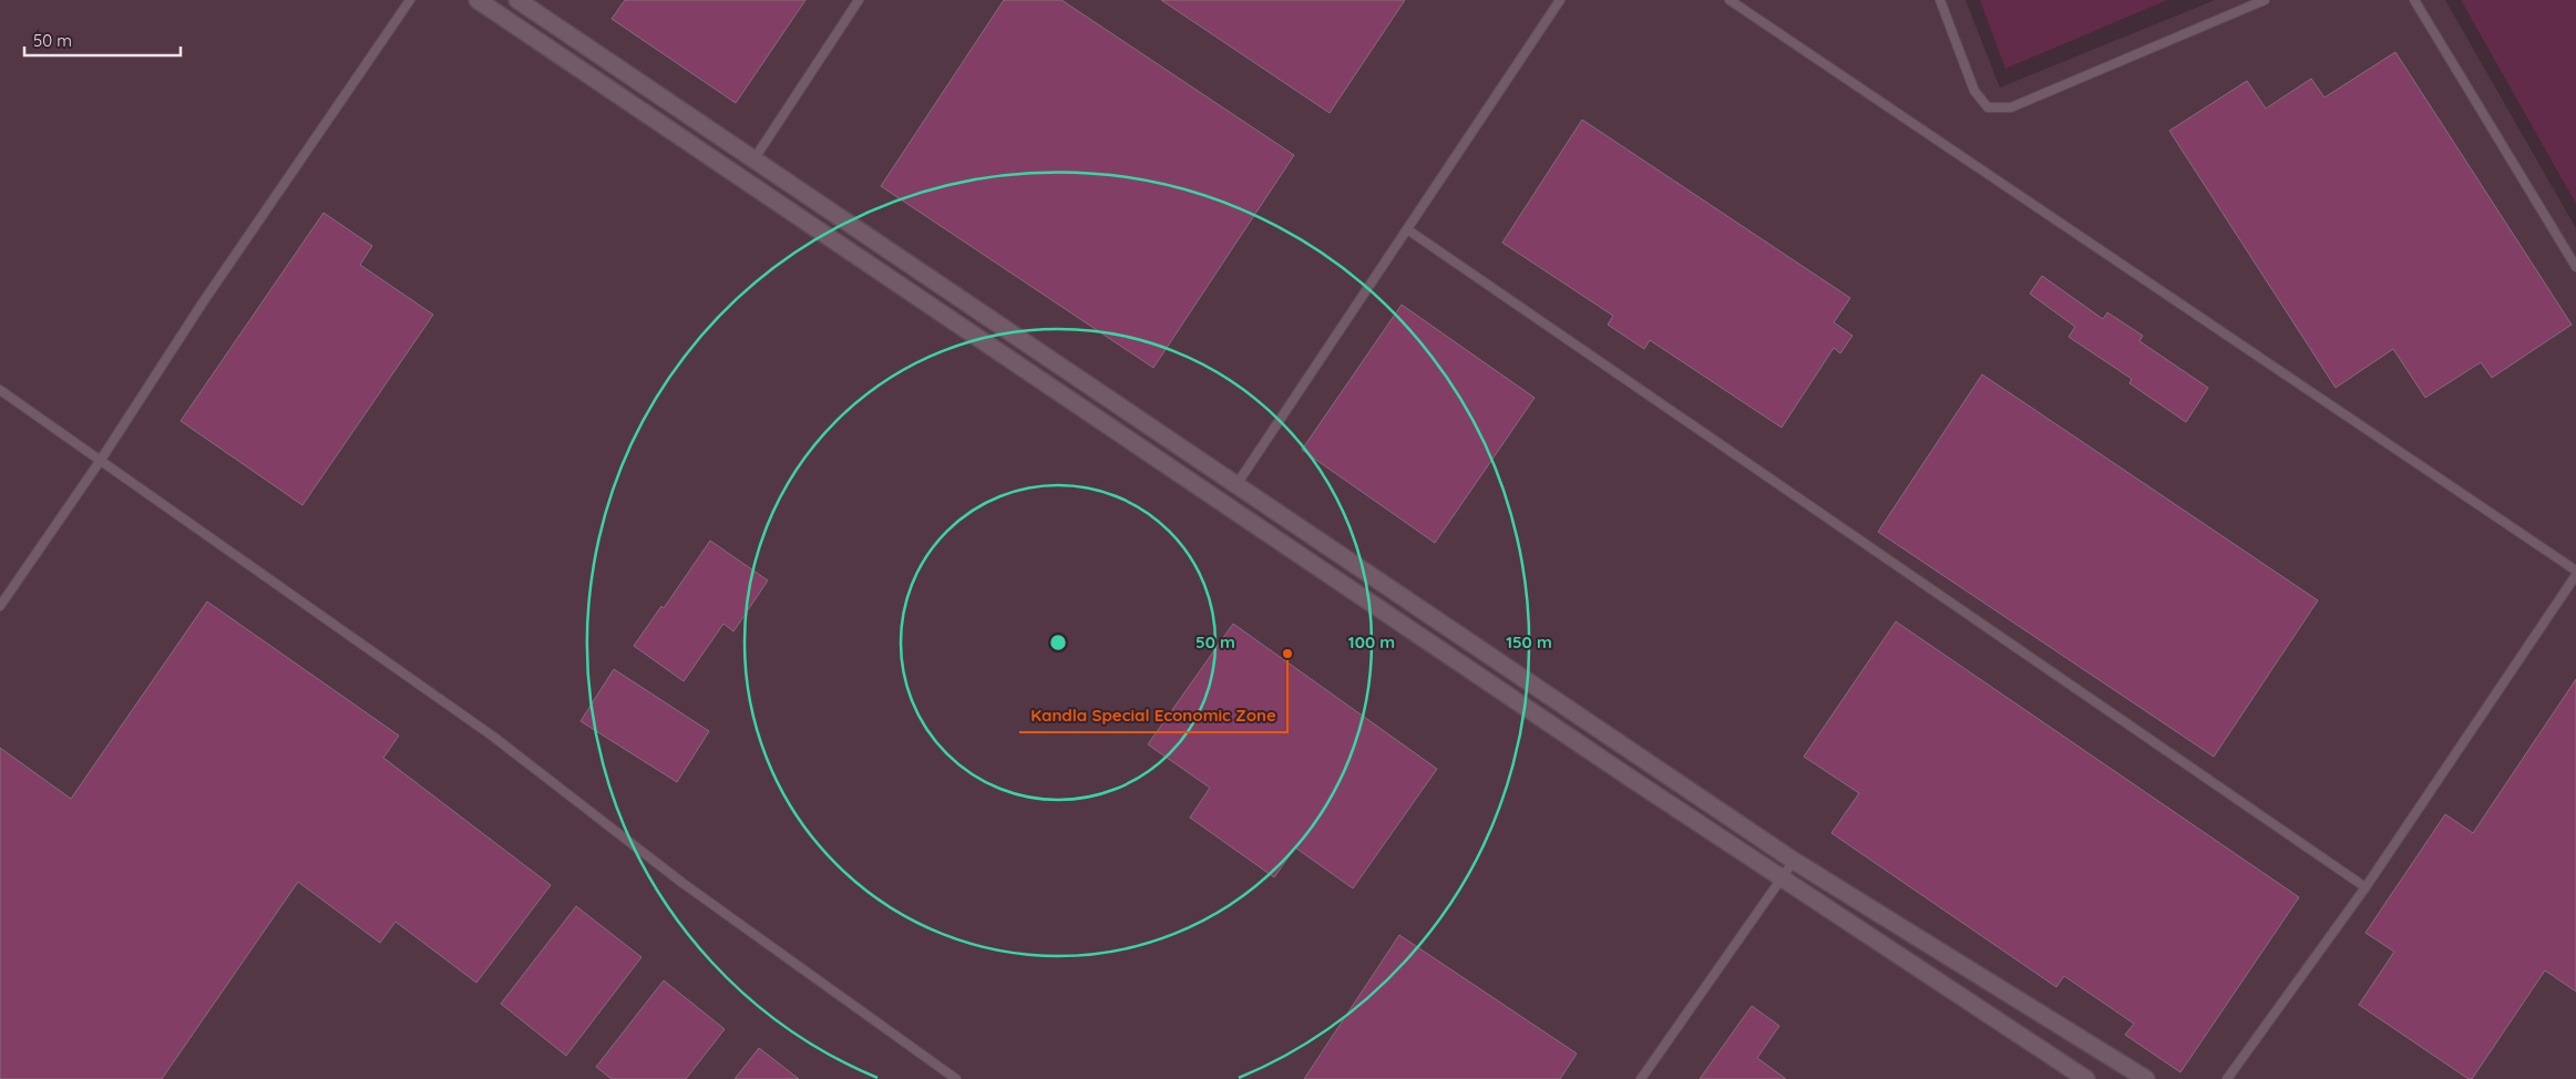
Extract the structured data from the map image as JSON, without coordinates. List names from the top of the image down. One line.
{"places":["Kandla Special Economic Zone"],"scale_bar":"50 m","rings":["50 m","100 m","150 m"]}
